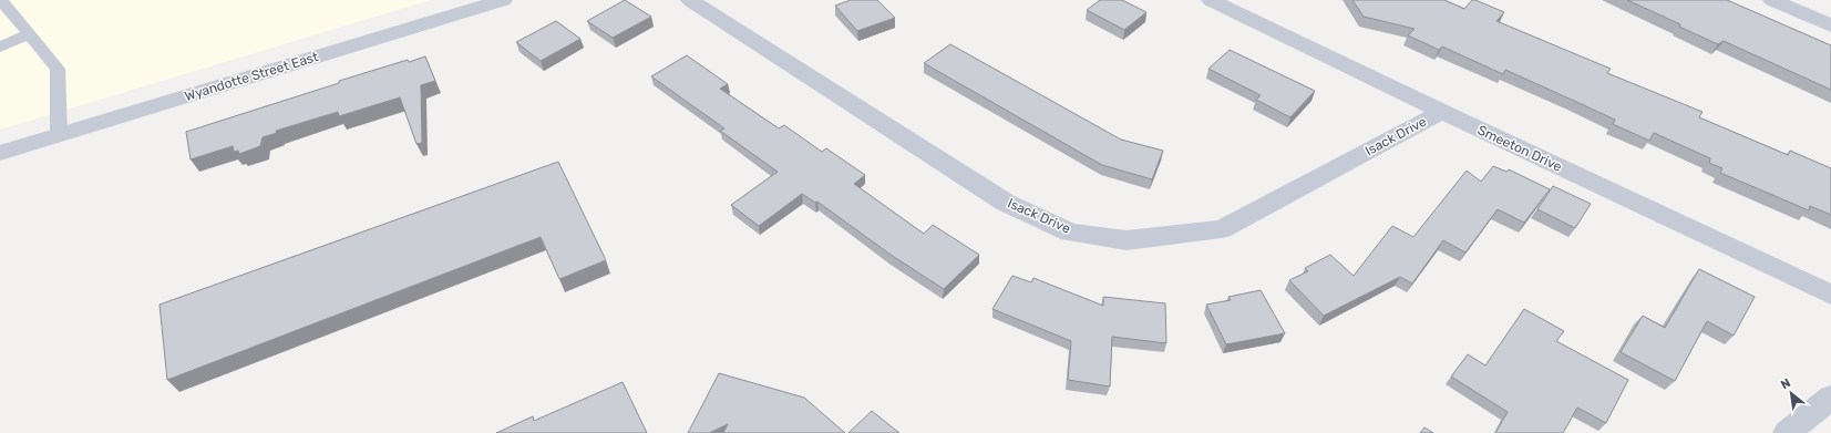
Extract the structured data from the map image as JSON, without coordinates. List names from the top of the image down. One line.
{"streets":{"street":["Wyandotte Street East","Isack Drive","Smeeton Drive"]},"crossings":[["Isack Drive","Smeeton Drive"]],"north":"top left"}
